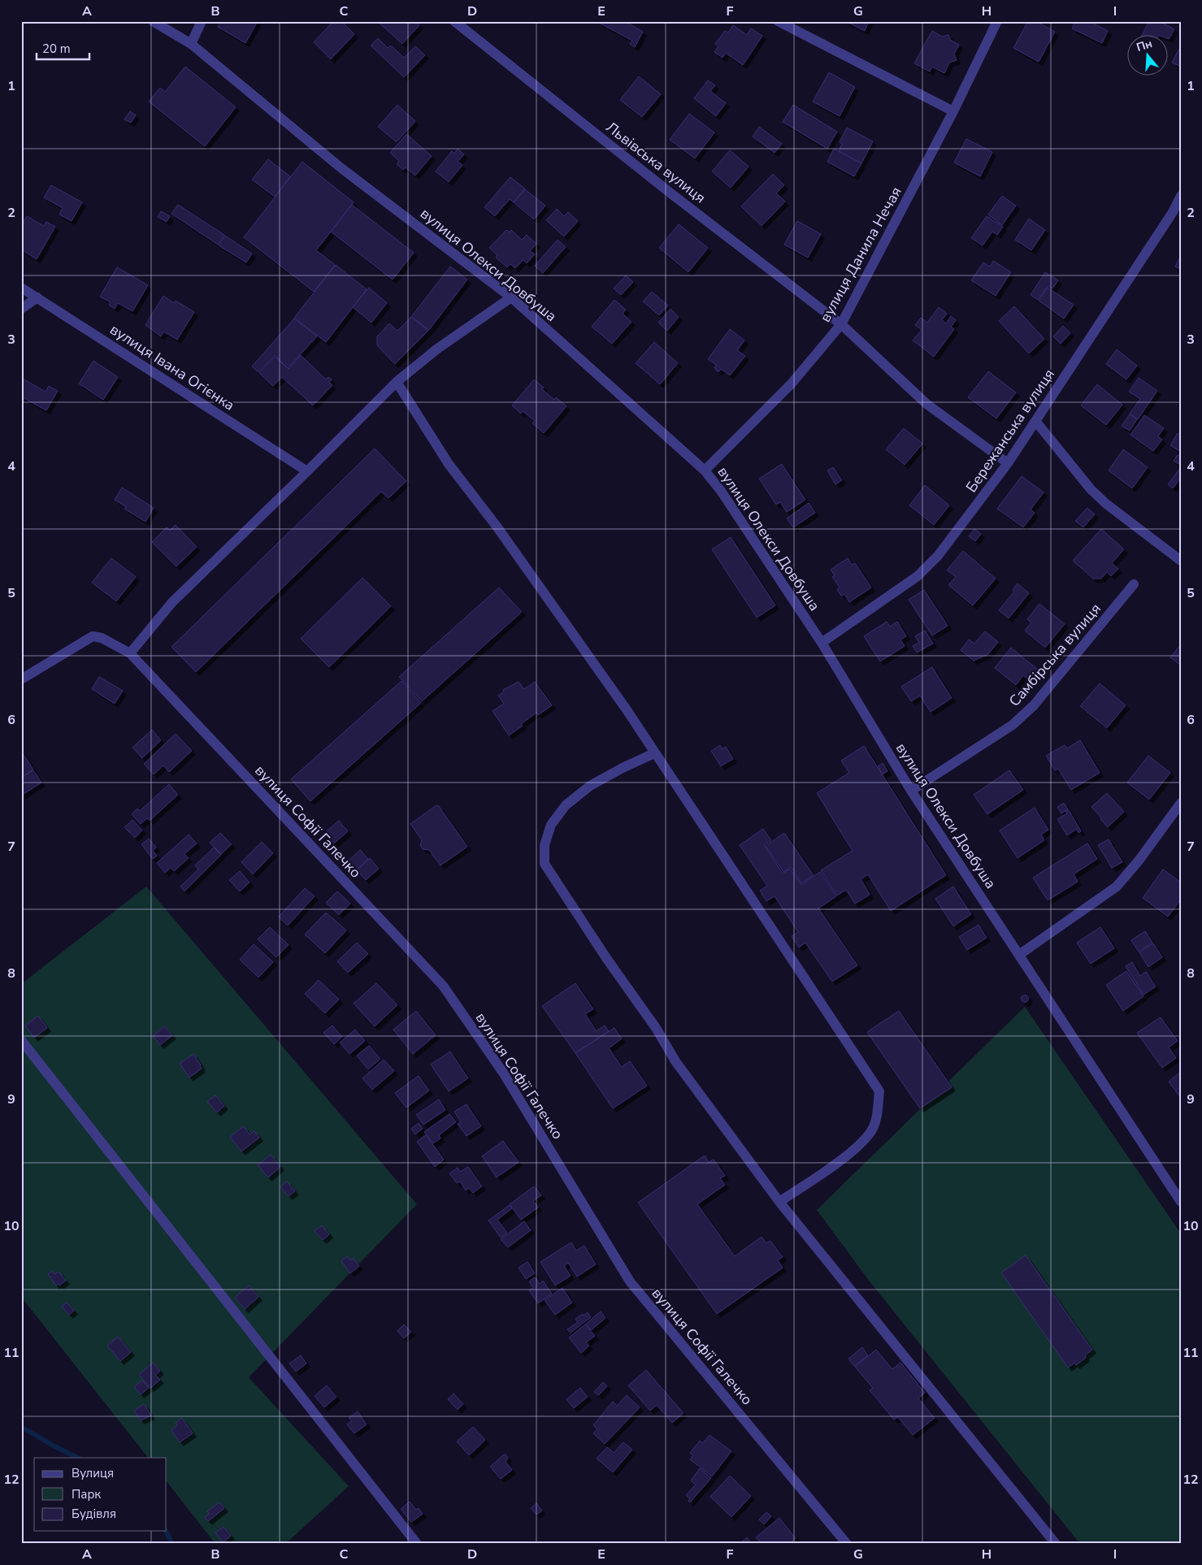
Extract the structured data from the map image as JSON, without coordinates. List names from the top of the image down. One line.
{"streets":{"street":["Львівська вулиця","вулиця Данила Нечая","вулиця Олекси Довбуша","вулиця Івана Огієнка","Бережанська вулиця","Самбірська вулиця","вулиця Софії Галечко"]},"crossings":[["Львівська вулиця","вулиця Данила Нечая"],["Львівська вулиця","Бережанська вулиця"],["вулиця Данила Нечая","вулиця Олекси Довбуша"],["вулиця Олекси Довбуша","Бережанська вулиця"],["вулиця Олекси Довбуша","Самбірська вулиця"]],"legend":["Вулиця","Парк","Будівля"],"scale_bar":"20 m","north":"top","grid":{"columns":["A","B","C","D","E","F","G","H","I"],"rows":["1","2","3","4","5","6","7","8","9","10","11","12"]}}
